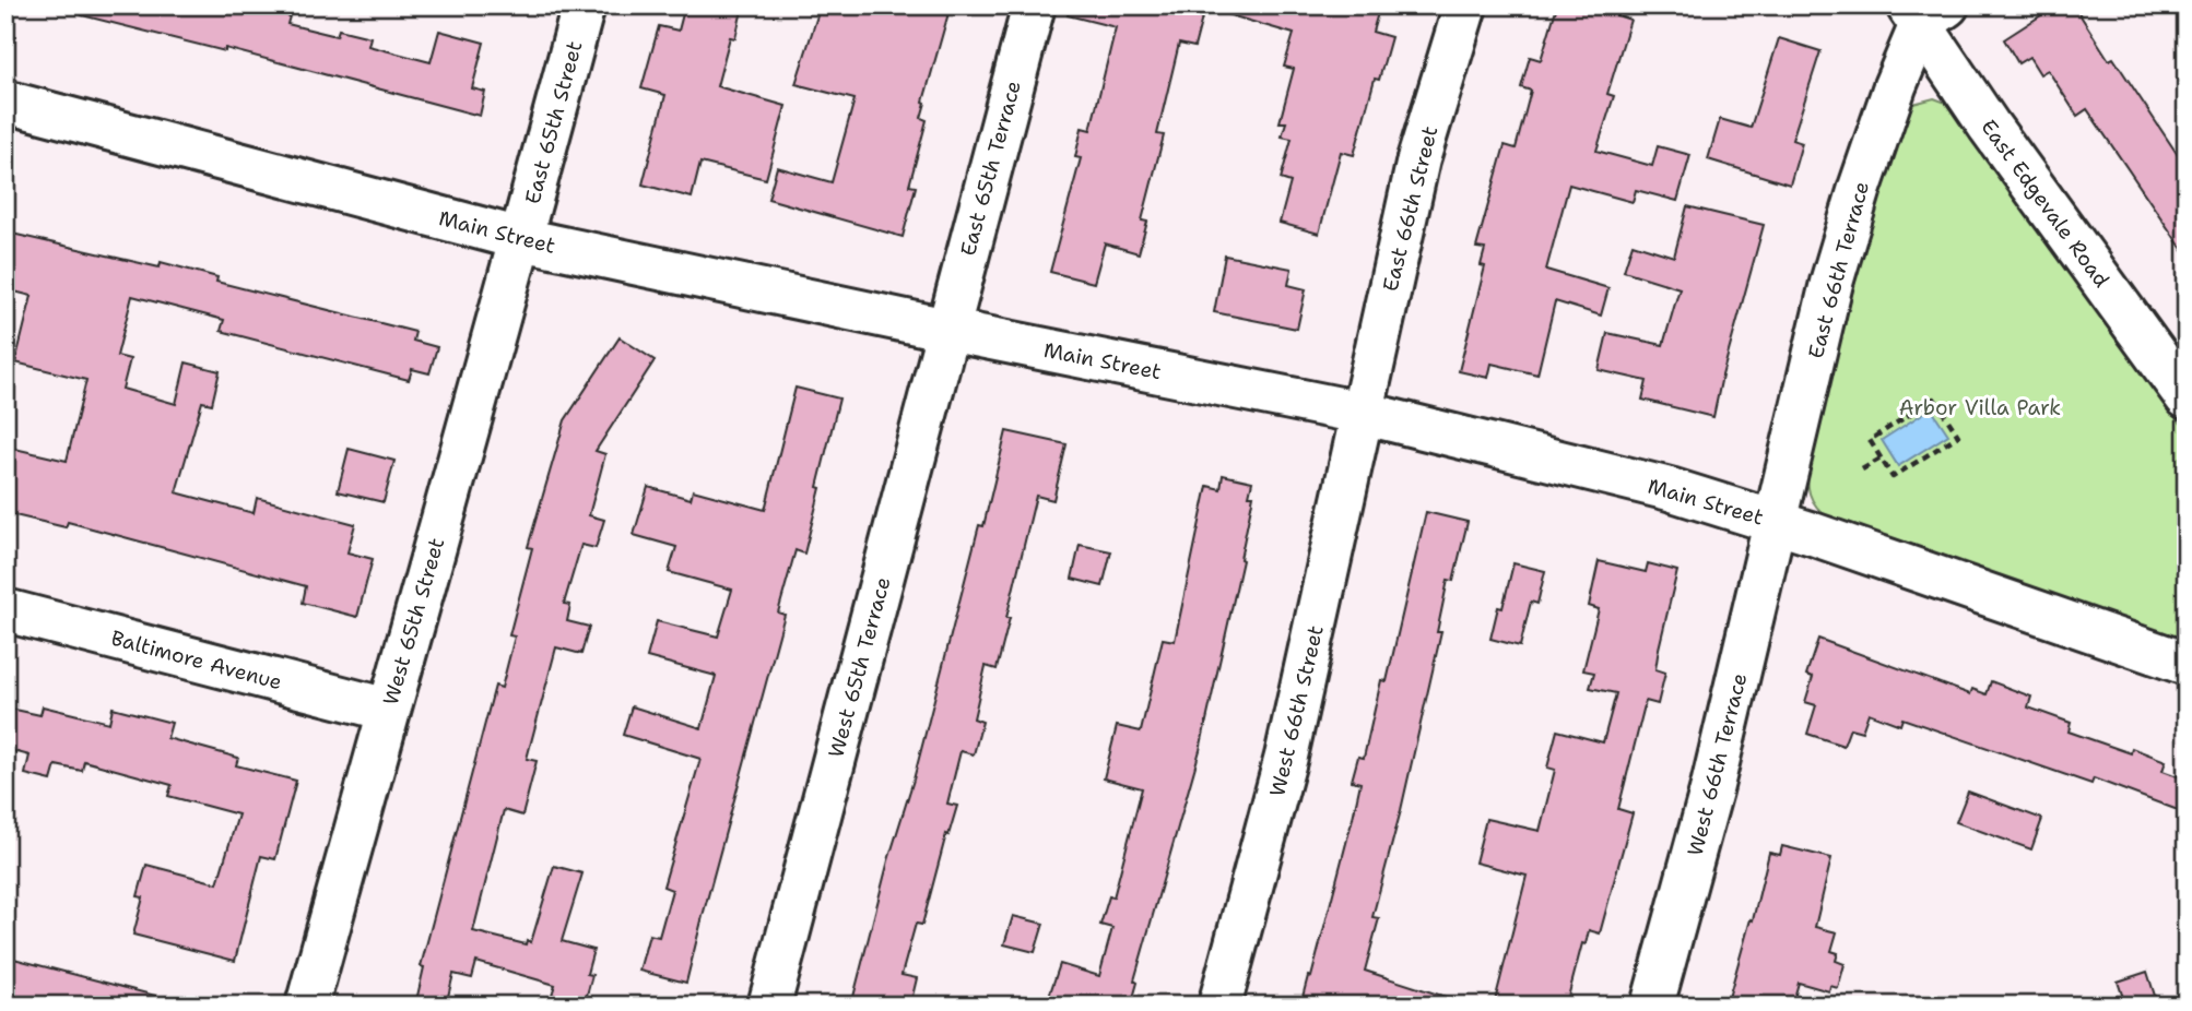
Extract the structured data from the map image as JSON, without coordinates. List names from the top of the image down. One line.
{"streets":{"street":["East 65th Street","East 65th Terrace","East Edgevale Road","East 66th Street","Main Street","East 66th Terrace","West 65th Street","Baltimore Avenue","West 65th Terrace","West 66th Street","West 66th Terrace"]},"crossings":[["East 65th Street","Main Street"],["East 65th Street","West 65th Street"],["East 65th Terrace","Main Street"],["East 65th Terrace","West 65th Terrace"],["East Edgevale Road","East 66th Terrace"],["East 66th Street","Main Street"],["East 66th Street","West 66th Street"],["Main Street","East 66th Terrace"],["Main Street","West 65th Street"],["Main Street","West 65th Terrace"],["Main Street","West 66th Street"],["Main Street","West 66th Terrace"],["East 66th Terrace","West 66th Terrace"],["West 65th Street","Baltimore Avenue"]],"parks":["Arbor Villa Park"]}
